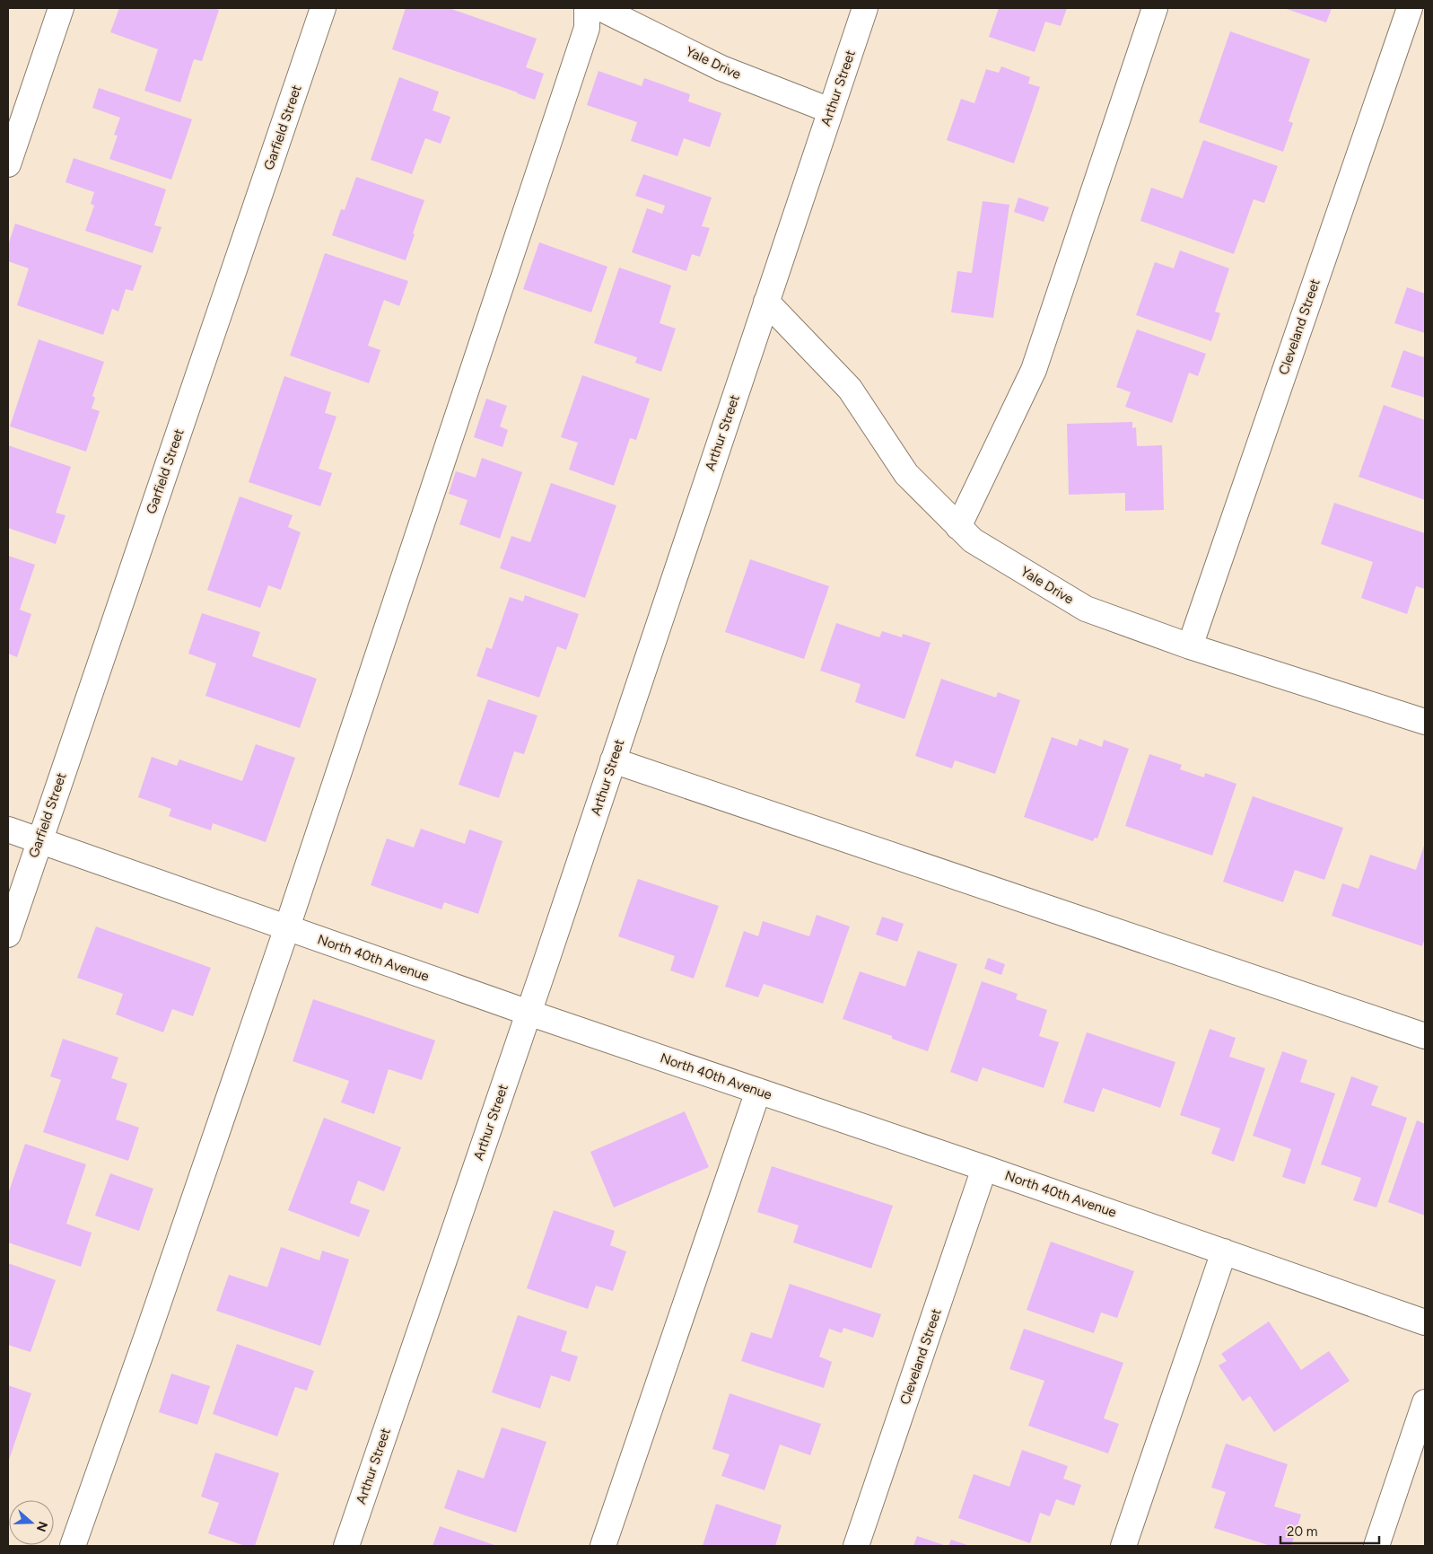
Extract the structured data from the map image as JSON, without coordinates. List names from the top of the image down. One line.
{"streets":{"street":["Yale Drive","Arthur Street","Garfield Street","Cleveland Street","North 40th Avenue"]},"crossings":[["Yale Drive","Arthur Street"],["Yale Drive","Cleveland Street"],["Arthur Street","North 40th Avenue"],["Garfield Street","North 40th Avenue"],["Cleveland Street","North 40th Avenue"]],"scale_bar":"20 m","north":"right"}
